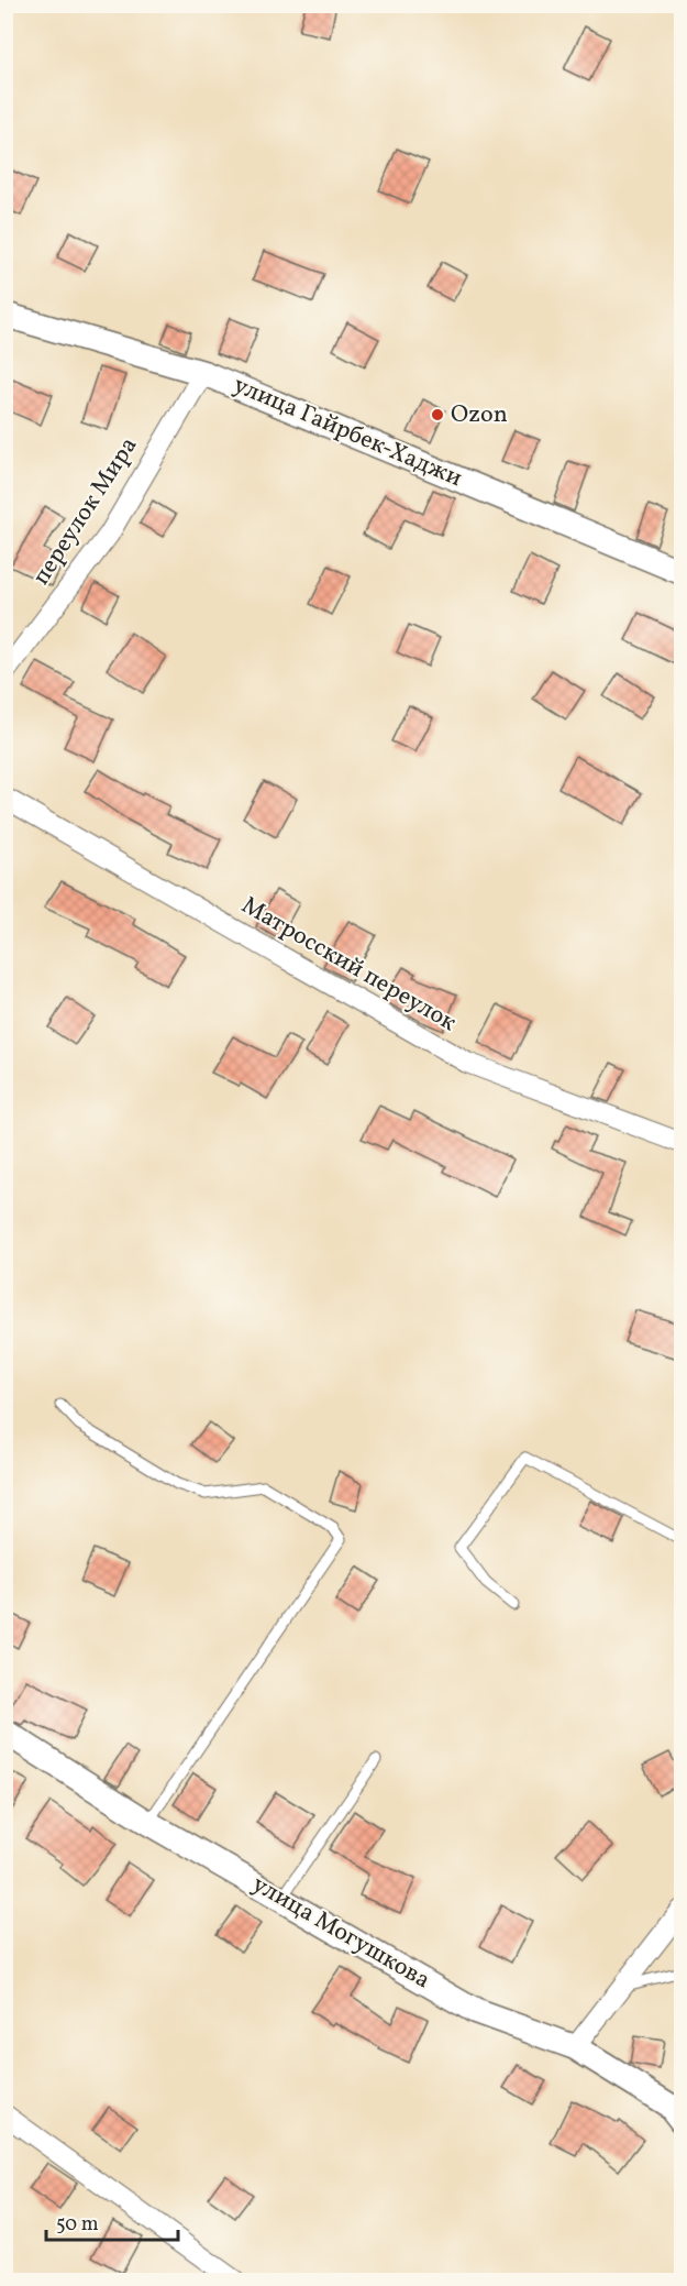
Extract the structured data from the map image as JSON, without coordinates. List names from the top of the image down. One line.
{"streets":{"street":["улица Гайрбек-Хаджи","переулок Мира","Матросский переулок","улица Могушкова"]},"crossings":[["улица Гайрбек-Хаджи","переулок Мира"]],"places":["Ozon"],"scale_bar":"50 m"}
